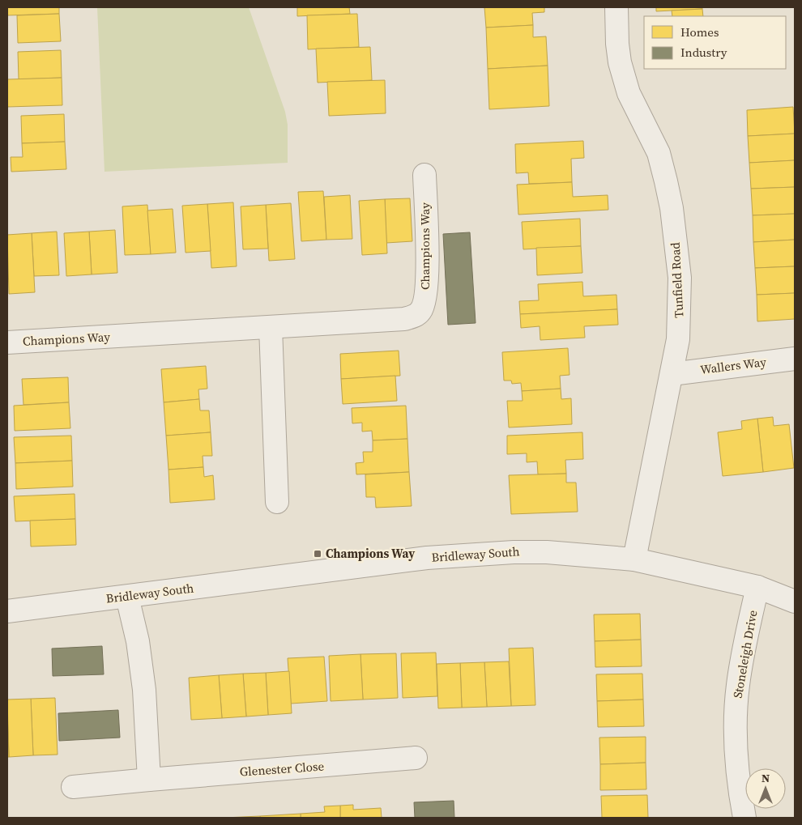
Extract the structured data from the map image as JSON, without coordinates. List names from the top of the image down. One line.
{"streets":{"street":["Champions Way","Tunfield Road","Wallers Way","Bridleway South","Stoneleigh Drive","Glenester Close"]},"crossings":[["Tunfield Road","Wallers Way"],["Tunfield Road","Bridleway South"],["Bridleway South","Stoneleigh Drive"]],"places":{"transit":["Champions Way"]},"legend":["Homes","Industry"],"north":"top"}
